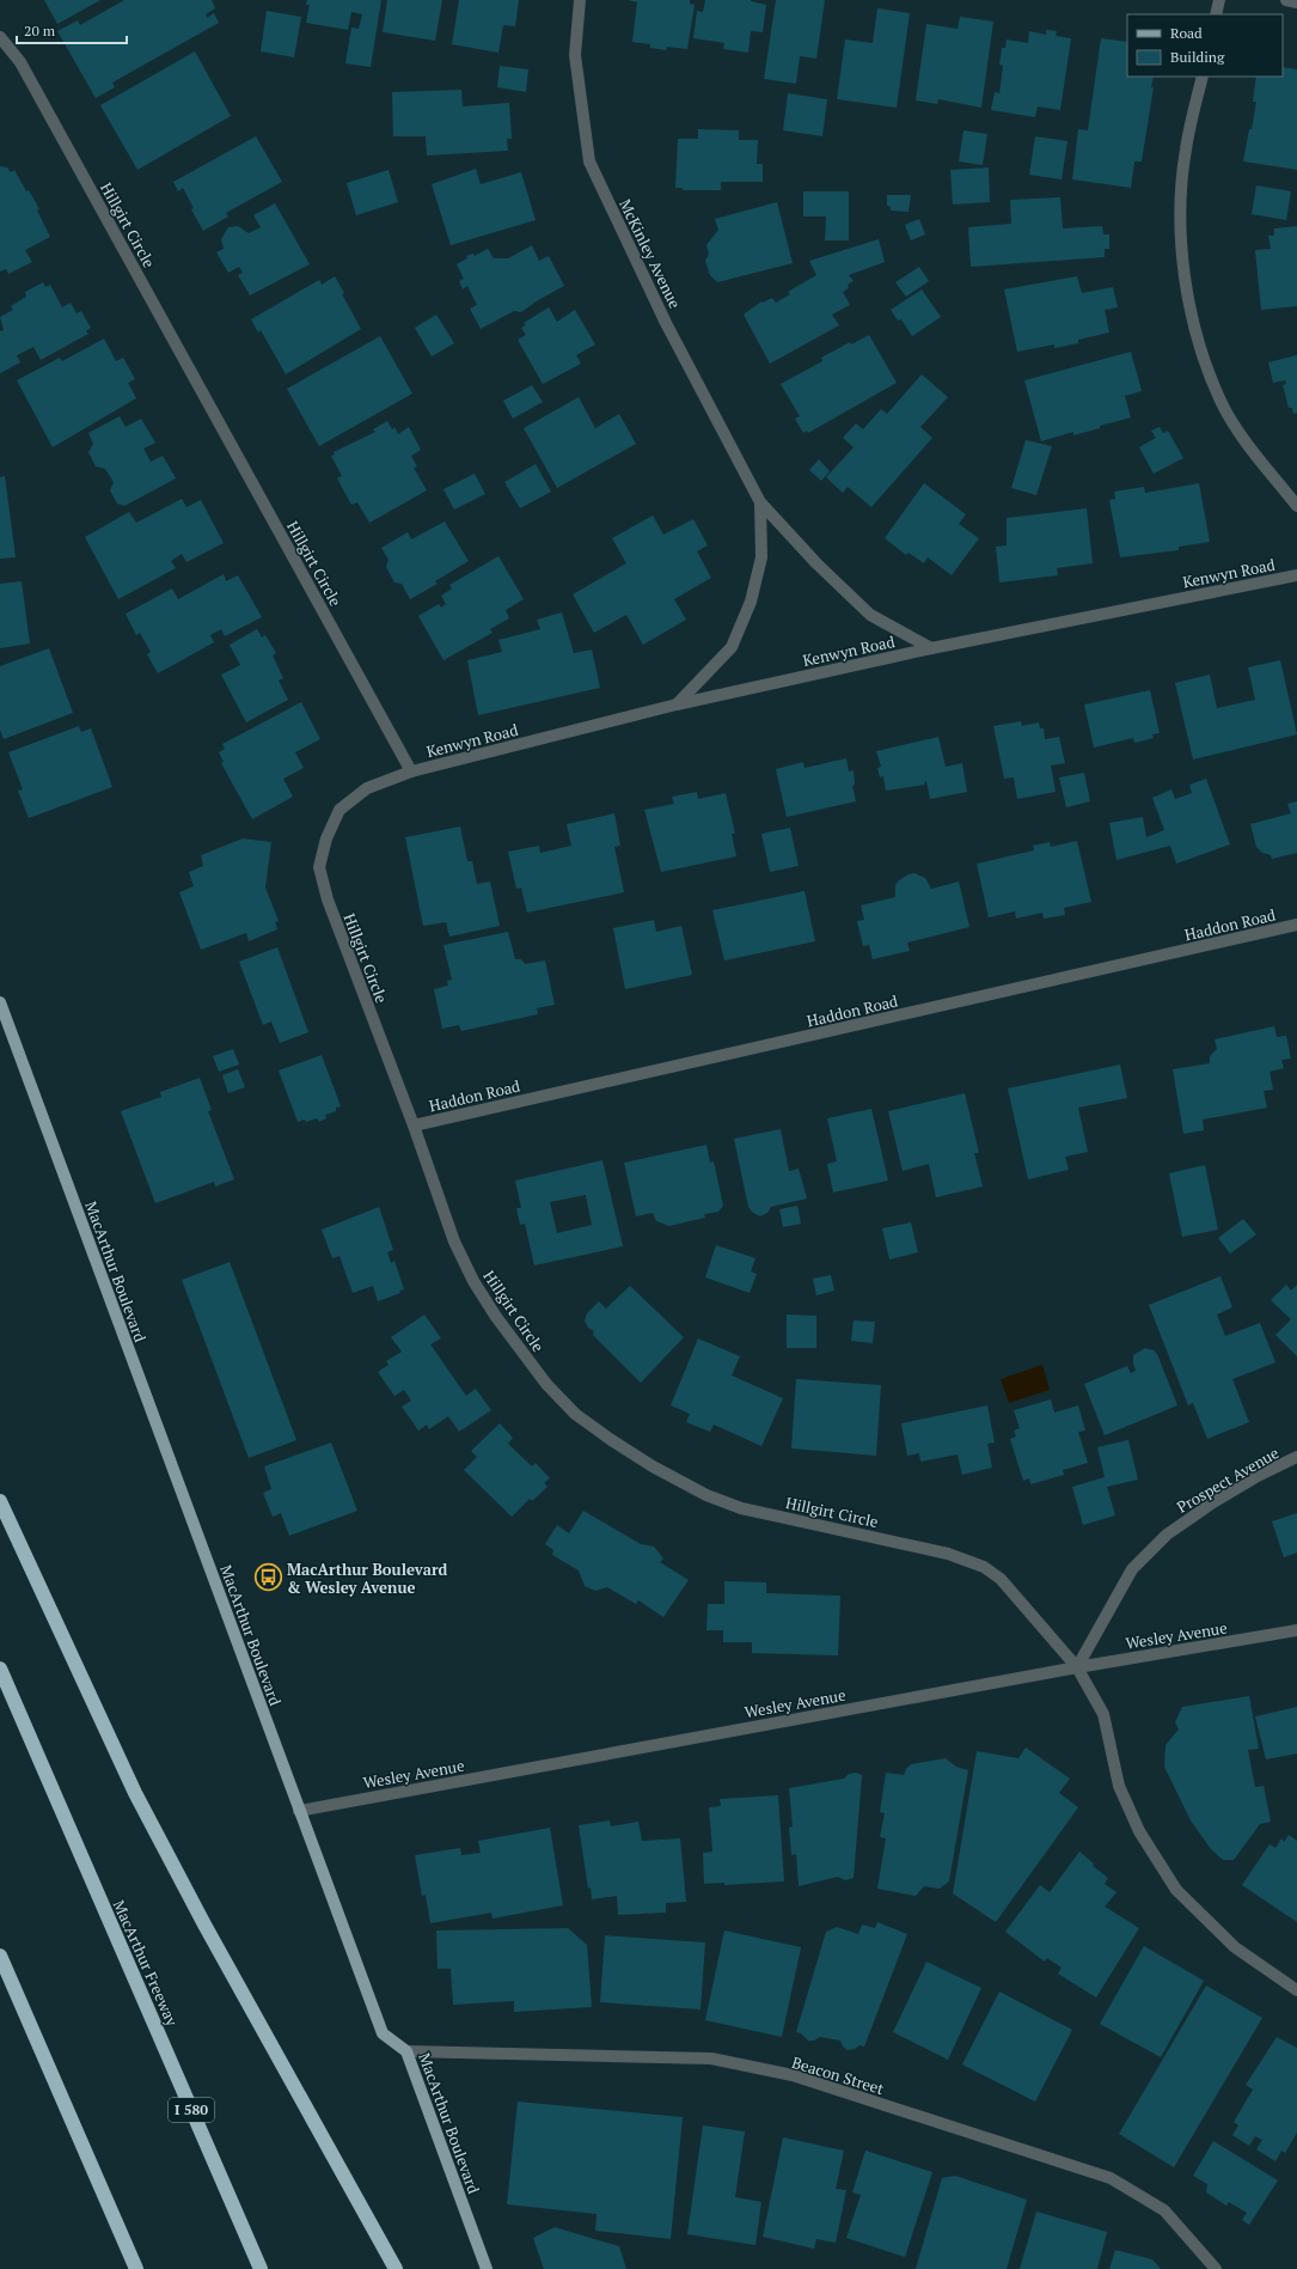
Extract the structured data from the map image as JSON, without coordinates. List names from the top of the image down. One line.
{"streets":{"highway":["MacArthur Freeway","I 580"],"main road":["MacArthur Boulevard"],"street":["Hillgirt Circle","McKinley Avenue","Kenwyn Road","Haddon Road","Prospect Avenue","Wesley Avenue","Beacon Street"]},"crossings":[["Hillgirt Circle","Kenwyn Road"],["Hillgirt Circle","Haddon Road"],["Hillgirt Circle","Prospect Avenue"],["Hillgirt Circle","Wesley Avenue"],["McKinley Avenue","Kenwyn Road"],["MacArthur Boulevard","Wesley Avenue"],["MacArthur Boulevard","Beacon Street"],["Prospect Avenue","Wesley Avenue"]],"places":{"bus stop":["MacArthur Boulevard & Wesley Avenue"]},"legend":["Road","Building"],"scale_bar":"20 m"}
